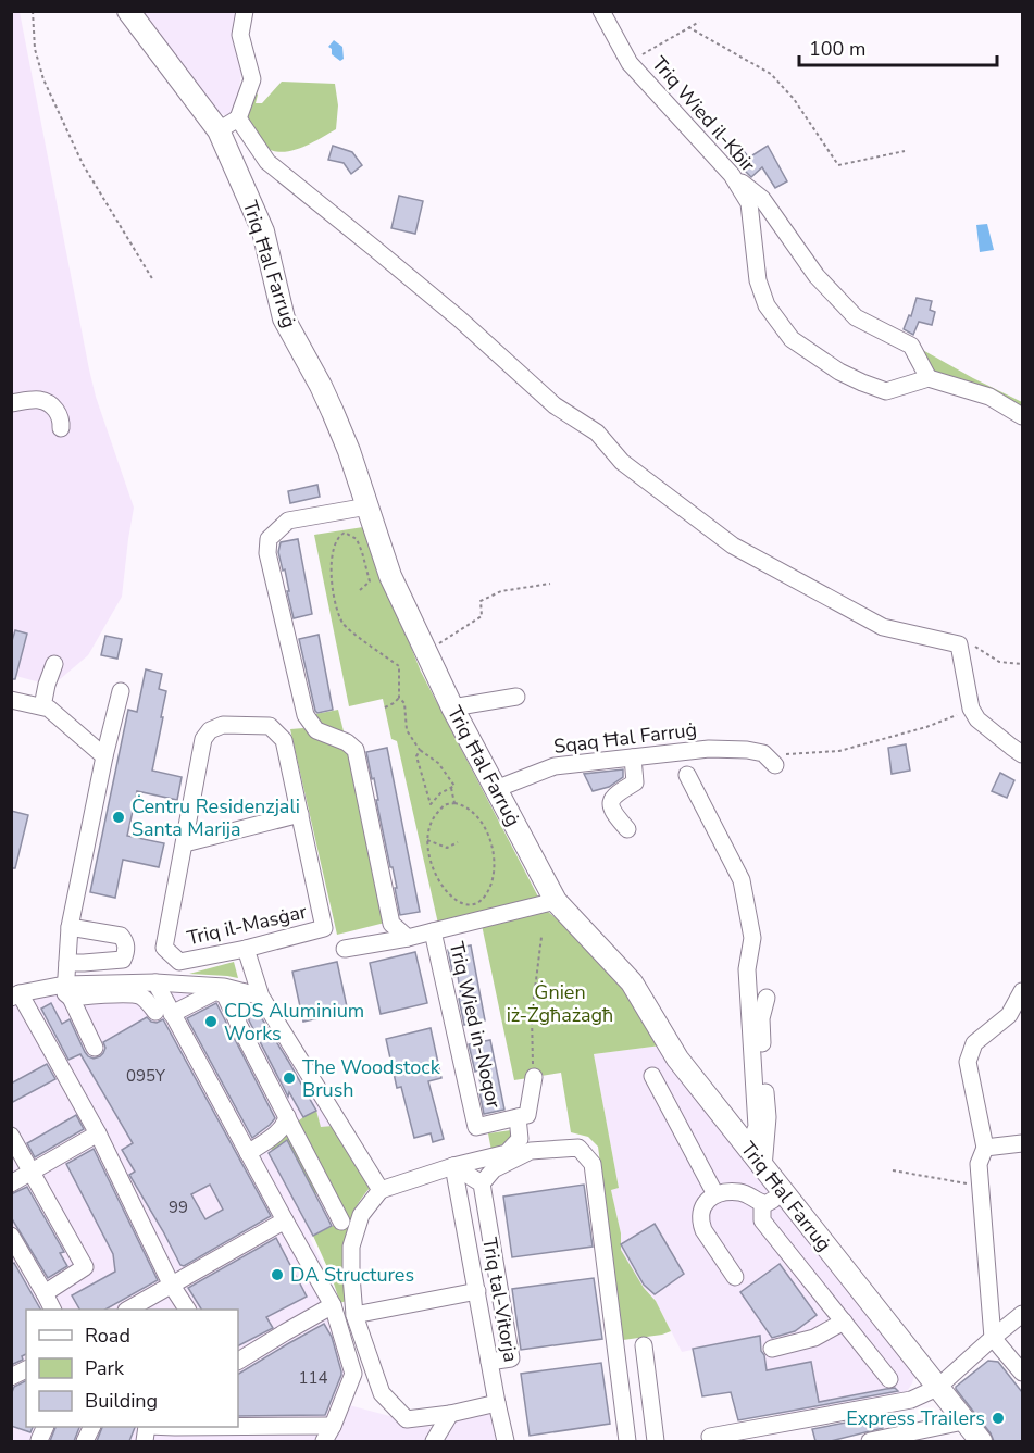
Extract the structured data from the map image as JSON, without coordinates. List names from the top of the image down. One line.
{"streets":{"main road":["Triq Ħal Farruġ"],"street":["Triq Wied il-Kbir","Sqaq Ħal Farruġ","Triq il-Masġar","Triq Wied in-Noqor","Triq tal-Vitorja"]},"crossings":[["Triq Ħal Farruġ","Sqaq Ħal Farruġ"],["Triq Ħal Farruġ","Triq Wied in-Noqor"]],"parks":["Ġnien iż-Żgħażagħ"],"places":["Ċentru Residenzjali Santa Marija","CDS Aluminium Works","The Woodstock Brush","DA Structures","Express Trailers"],"house_numbers":["095Y","99","114"],"legend":["Road","Park","Building"],"scale_bar":"100 m"}
